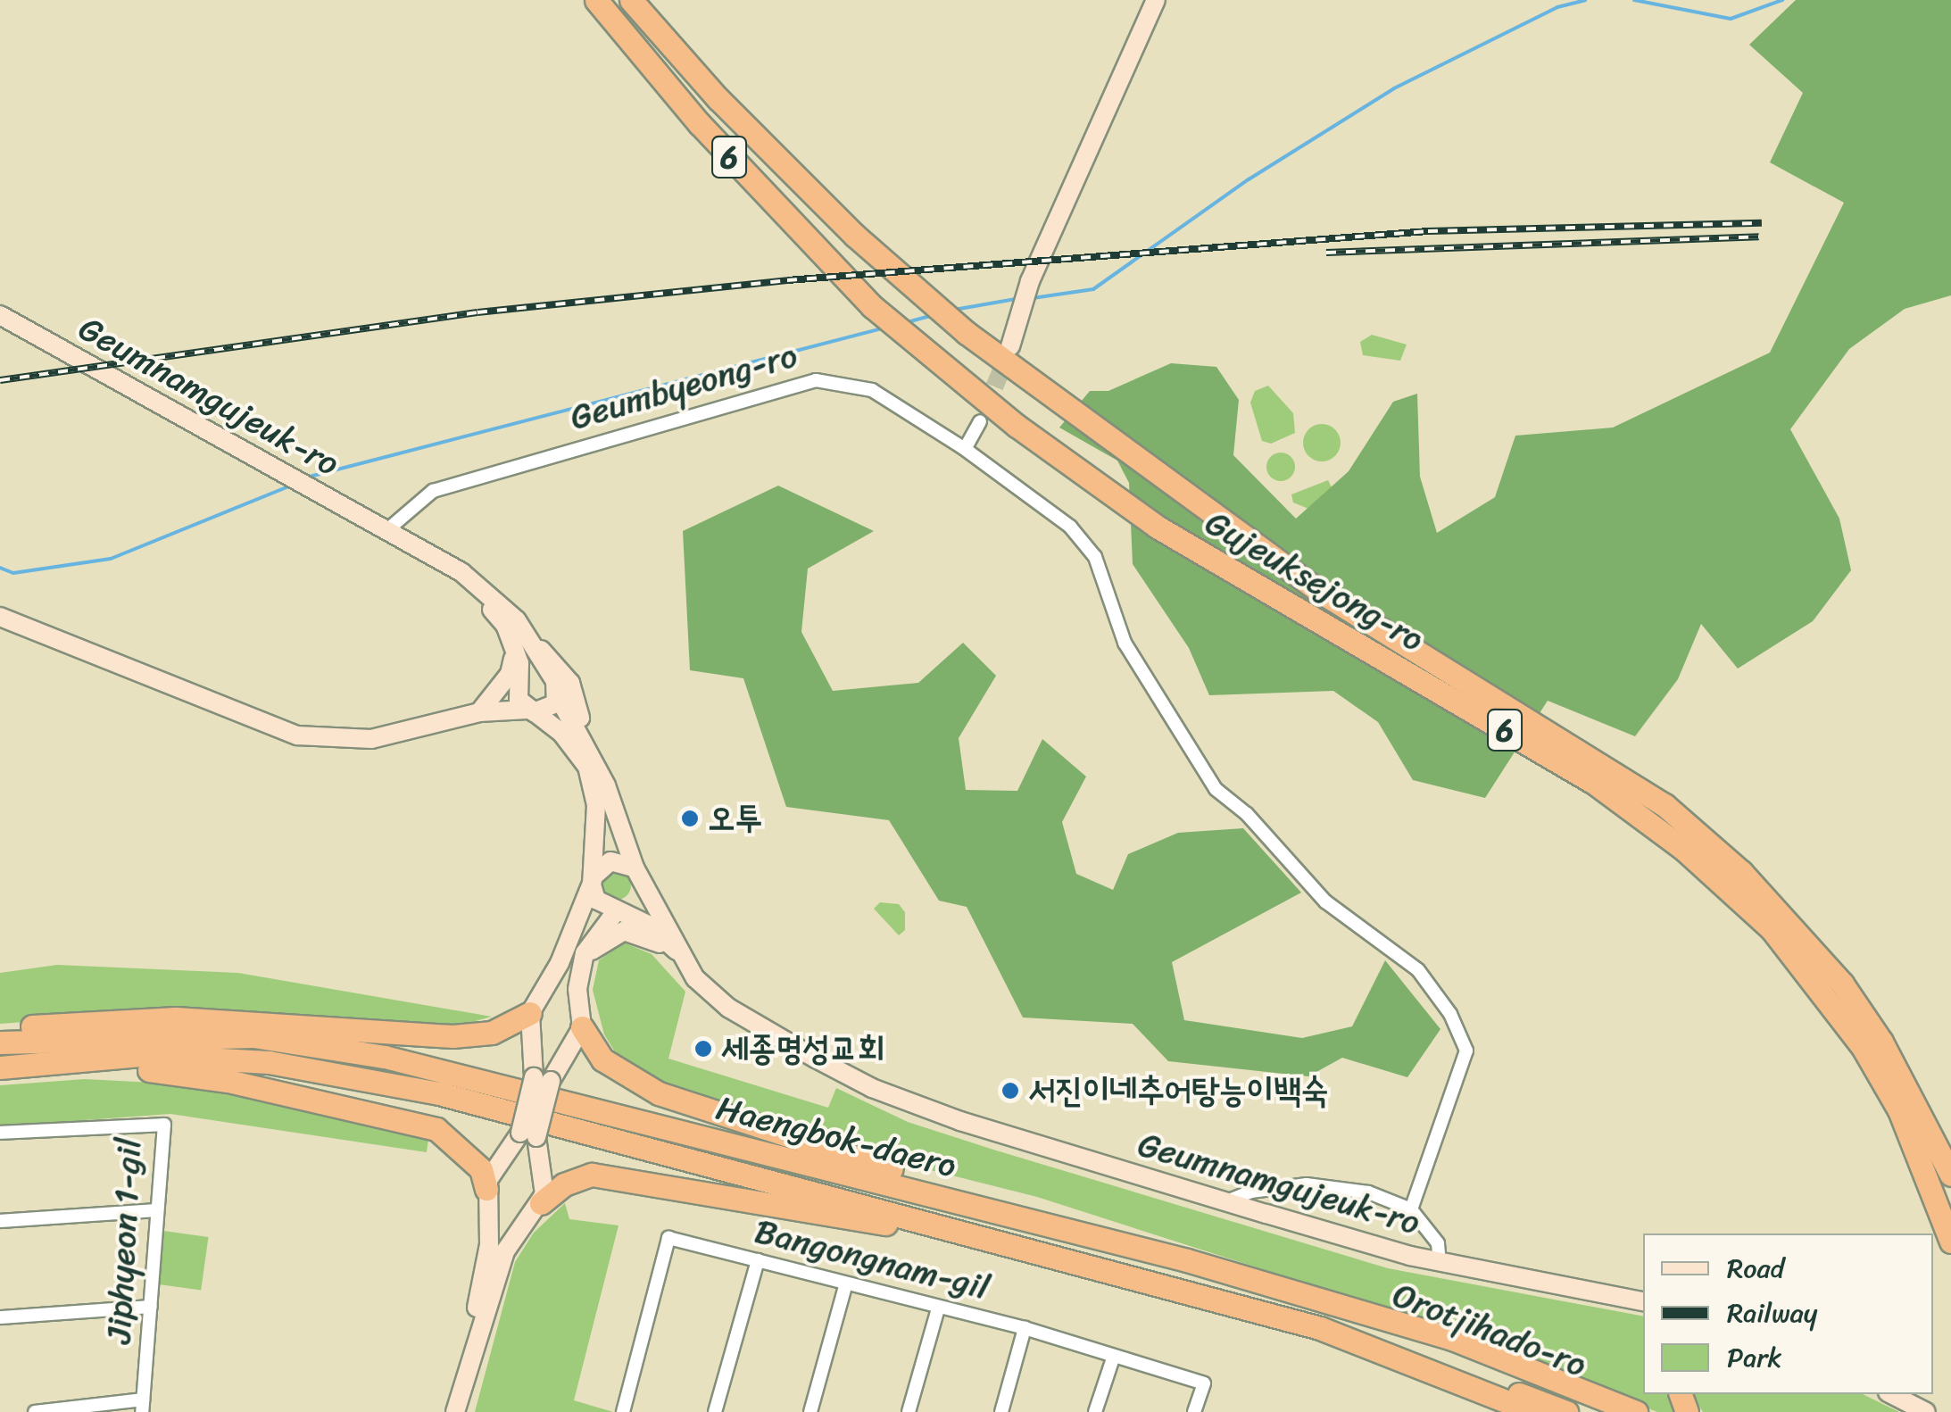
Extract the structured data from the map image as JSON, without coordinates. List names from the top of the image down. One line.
{"streets":{"highway":["6","Gujeuksejong-ro","Haengbok-daero","Orotjihado-ro"],"street":["Geumbyeong-ro","Geumnamgujeuk-ro","Jiphyeon 1-gil","Bangongnam-gil"]},"crossings":[["Geumbyeong-ro","Geumnamgujeuk-ro"],["Haengbok-daero","Orotjihado-ro"]],"places":["오투","세종명성교회","서진이네추어탕능이백숙"],"legend":["Road","Railway","Park"]}
